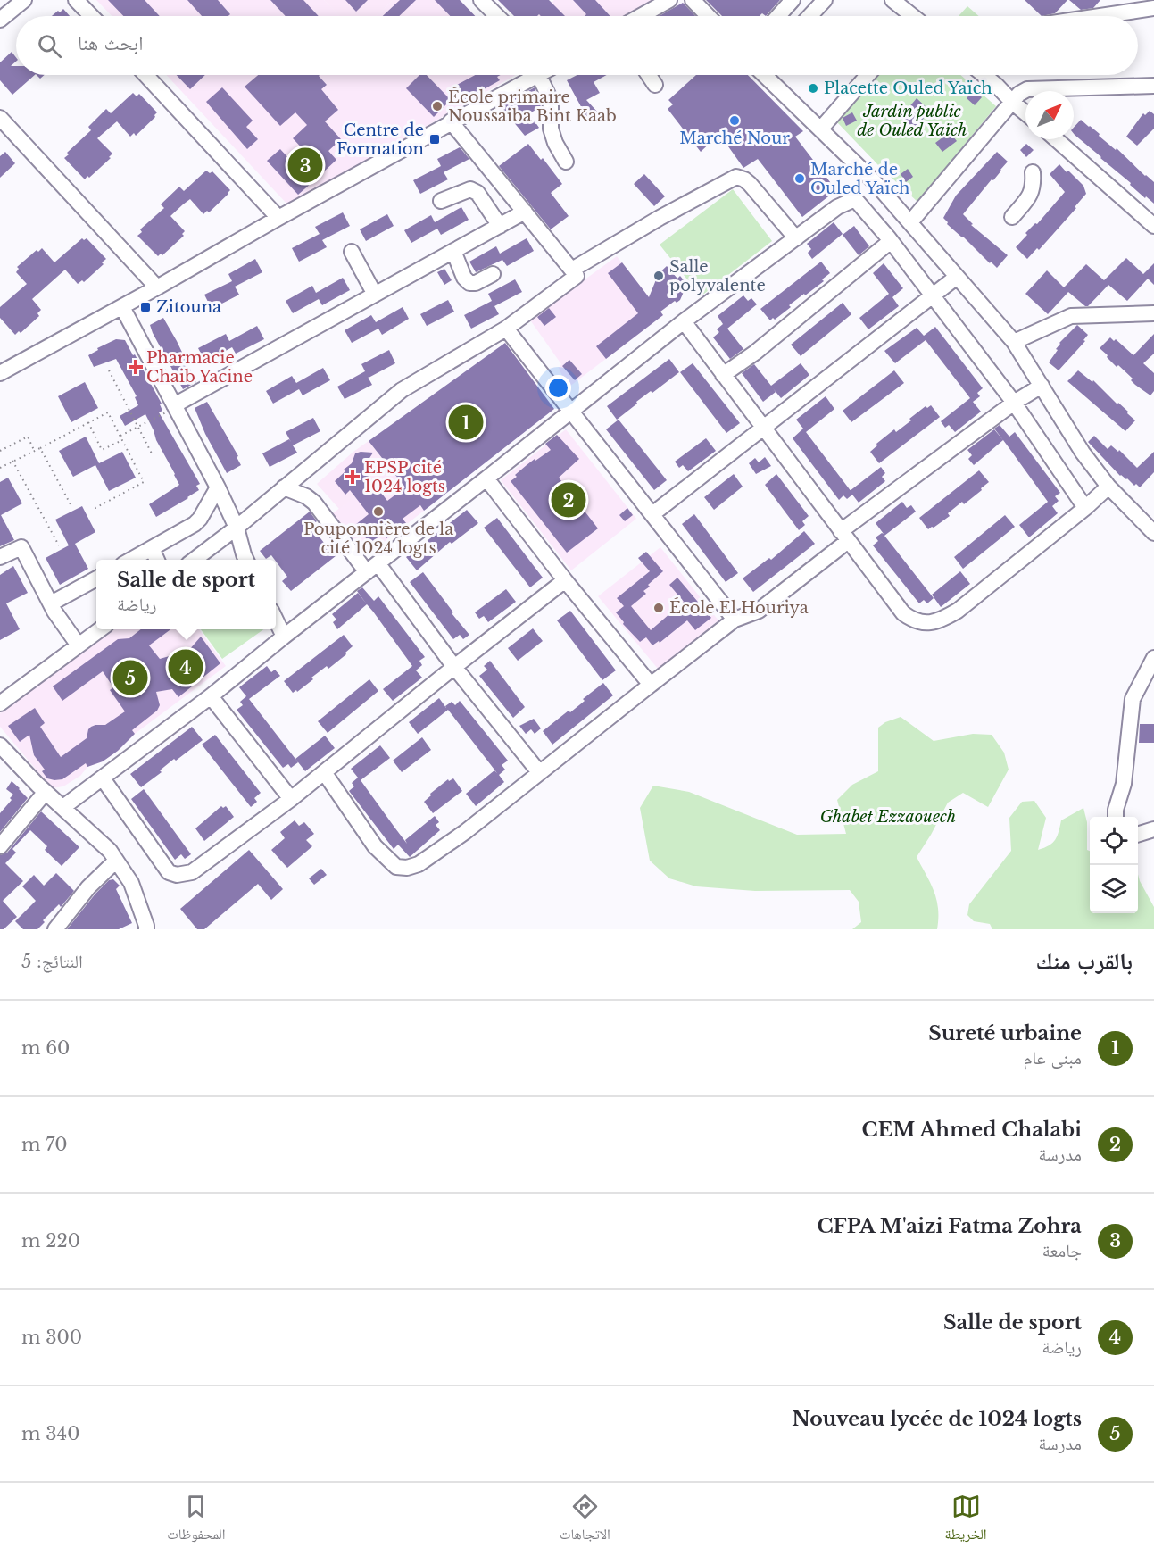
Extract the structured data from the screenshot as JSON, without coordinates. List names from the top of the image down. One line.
{"parks":["Jardin public de Ouled Yaïch","Ghabet Ezzaouech"],"places":{"other":["Placette Ouled Yaïch","École primaire Noussaiba Bint Kaab","Marché Nour","Marché de Ouled Yaïch","Salle polyvalente","Pouponnière de la cité 1024 logts","École El Houriya"],"transit":["Centre de Formation","Zitouna"],"health":["Pharmacie Chaib Yacine","EPSP cité 1024 logts"]},"north":"top right","page":{"search":"ابحث هنا","pins":["3","1","2","4","5"],"popup":["Salle de sport","رياضة"],"heading":["بالقرب منك","النتائج: 5"],"list":[{"mark":"1","name":"Sureté urbaine","note":"مبنى عام","value":"60 m"},{"mark":"2","name":"CEM Ahmed Chalabi","note":"مدرسة","value":"70 m"},{"mark":"3","name":"CFPA M'aizi Fatma Zohra","note":"جامعة","value":"220 m"},{"mark":"4","name":"Salle de sport","note":"رياضة","value":"300 m"},{"mark":"5","name":"Nouveau lycée de 1024 logts","note":"مدرسة","value":"340 m"}],"nav":["الخريطة","الاتجاهات","المحفوظات"]}}
